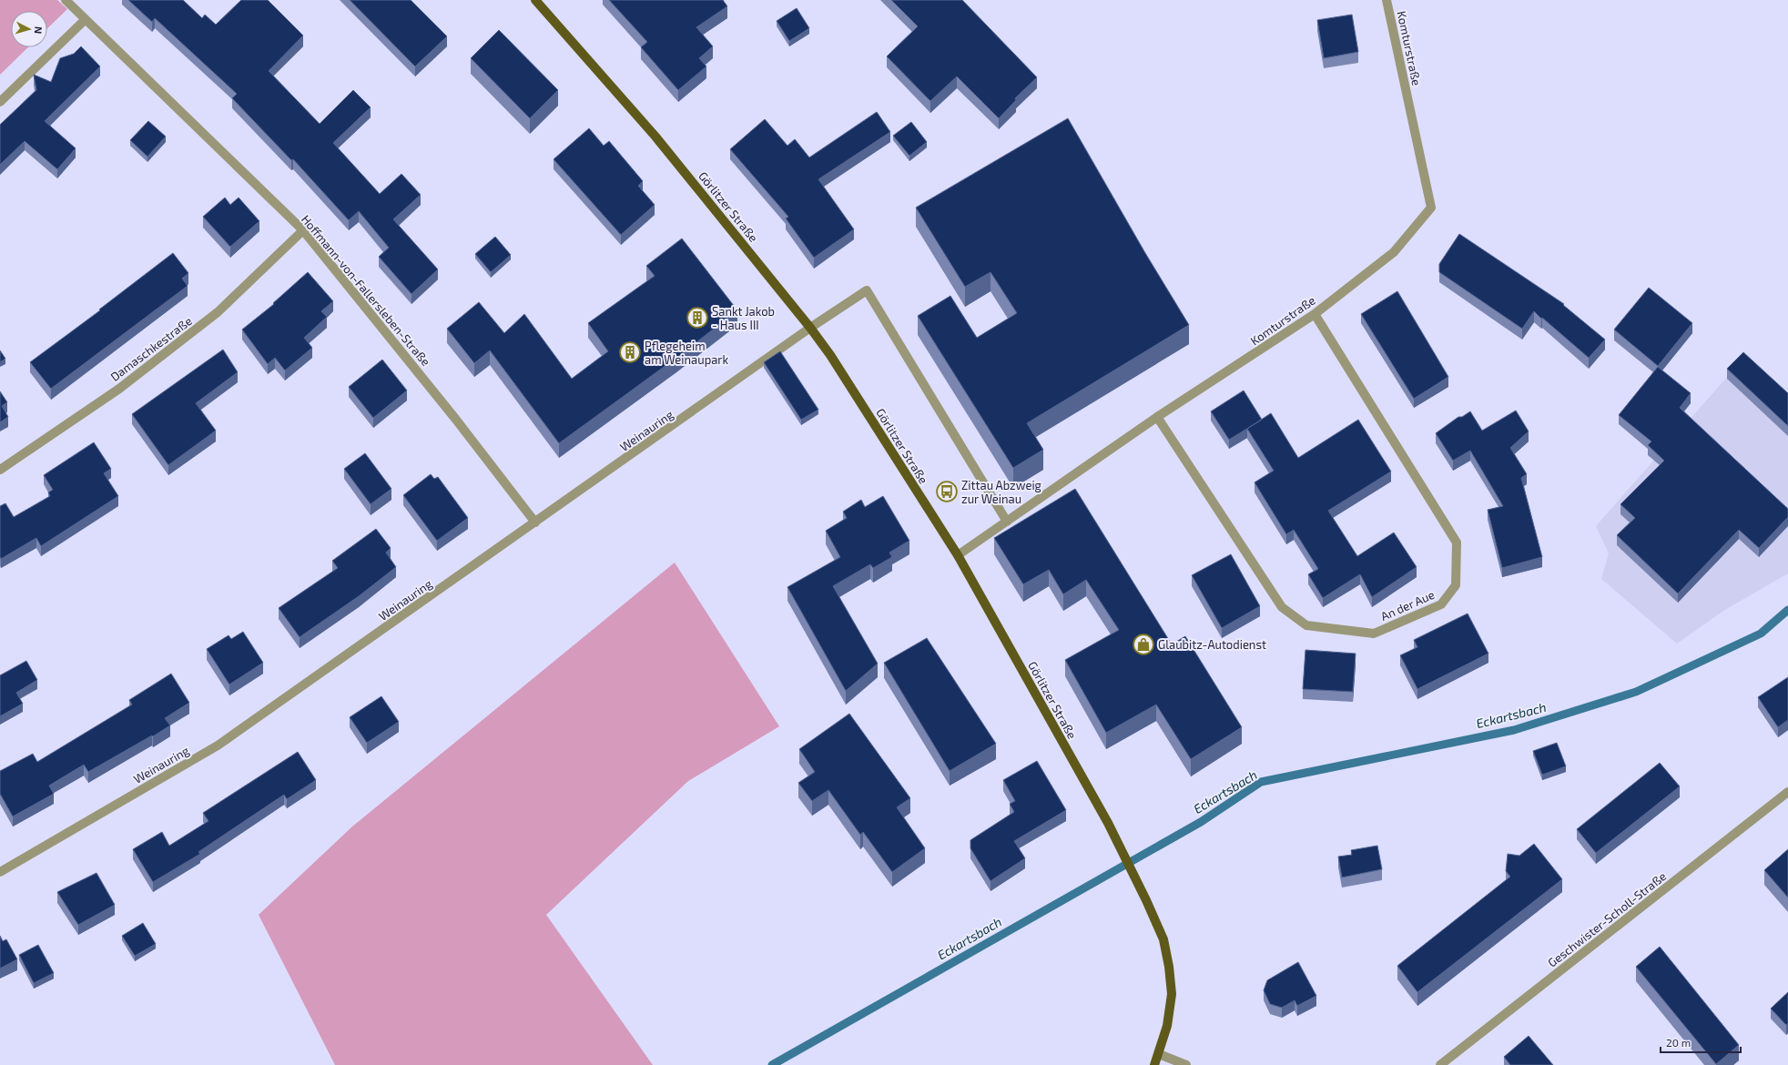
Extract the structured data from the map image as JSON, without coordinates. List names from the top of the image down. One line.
{"streets":{"main road":["Görlitzer Straße"],"street":["Komturstraße","Hoffmann-von-Fallersleben-Straße","Damaschkestraße","Weinauring","An der Aue","Geschwister-Scholl-Straße"]},"crossings":[["Komturstraße","Görlitzer Straße"],["Komturstraße","Weinauring"],["Komturstraße","An der Aue"],["Görlitzer Straße","Weinauring"],["Hoffmann-von-Fallersleben-Straße","Damaschkestraße"],["Hoffmann-von-Fallersleben-Straße","Weinauring"]],"water":["Eckartsbach"],"places":{"building":["Sankt Jakob - Haus III","Pflegeheim am Weinaupark"],"bus stop":["Zittau Abzweig zur Weinau"],"shop":["Glaubitz-Autodienst"]},"scale_bar":"20 m","north":"right"}
